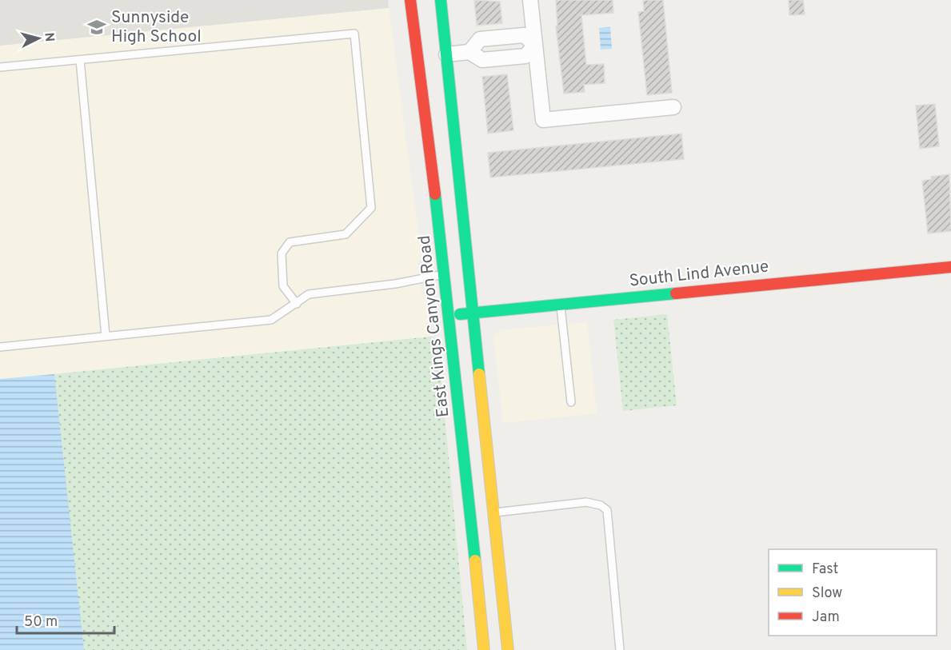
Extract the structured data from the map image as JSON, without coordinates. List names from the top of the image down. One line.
{"streets":{"main road":["South Lind Avenue","East Kings Canyon Road"]},"crossings":[["South Lind Avenue","East Kings Canyon Road"]],"places":{"school or university":["Sunnyside High School"]},"legend":["Fast","Slow","Jam"],"scale_bar":"50 m","north":"right"}
